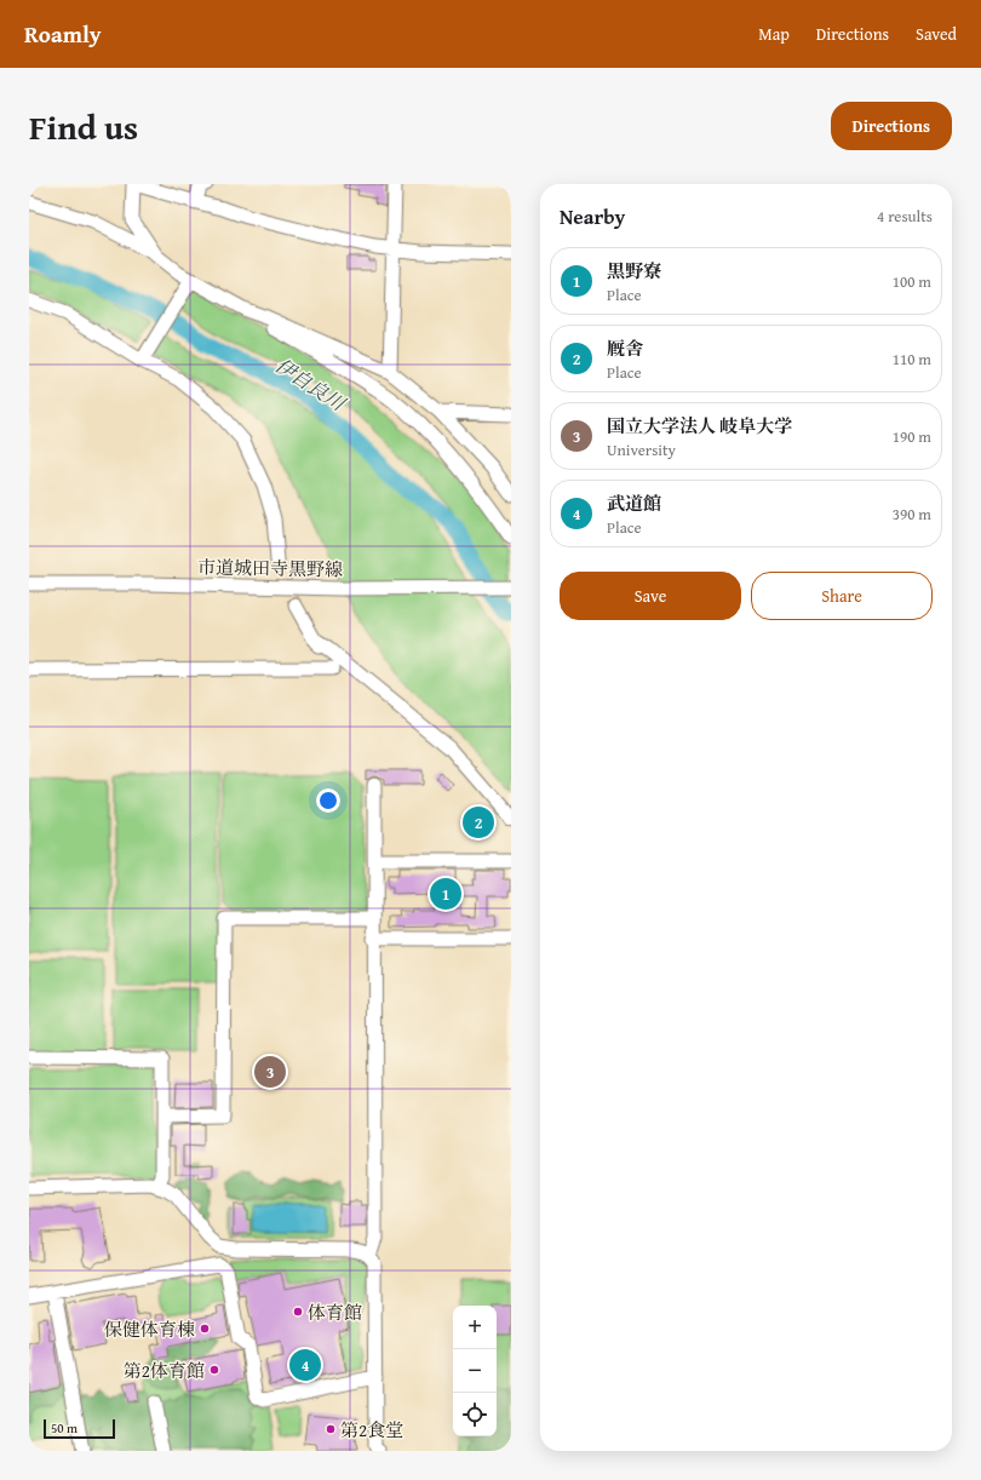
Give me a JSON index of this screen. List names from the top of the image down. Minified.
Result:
{"streets":{"street":["市道城田寺黒野線"]},"water":["伊自良川"],"places":["体育館","保健体育棟","第2体育館","第2食堂"],"scale_bar":"50 m","page":{"header":"Roamly","nav":["Map","Directions","Saved"],"title":"Find us","buttons":["Directions",["Save","Share"]],"heading":["Nearby","4 results"],"list":[{"mark":"1","name":"黒野寮","note":"Place","value":"100 m"},{"mark":"2","name":"厩舎","note":"Place","value":"110 m"},{"mark":"3","name":"国立大学法人 岐阜大学","note":"University","value":"190 m"},{"mark":"4","name":"武道館","note":"Place","value":"390 m"}],"pins":["2","1","3","4"],"map_buttons":["+","−"],"scale":"50 m"}}
